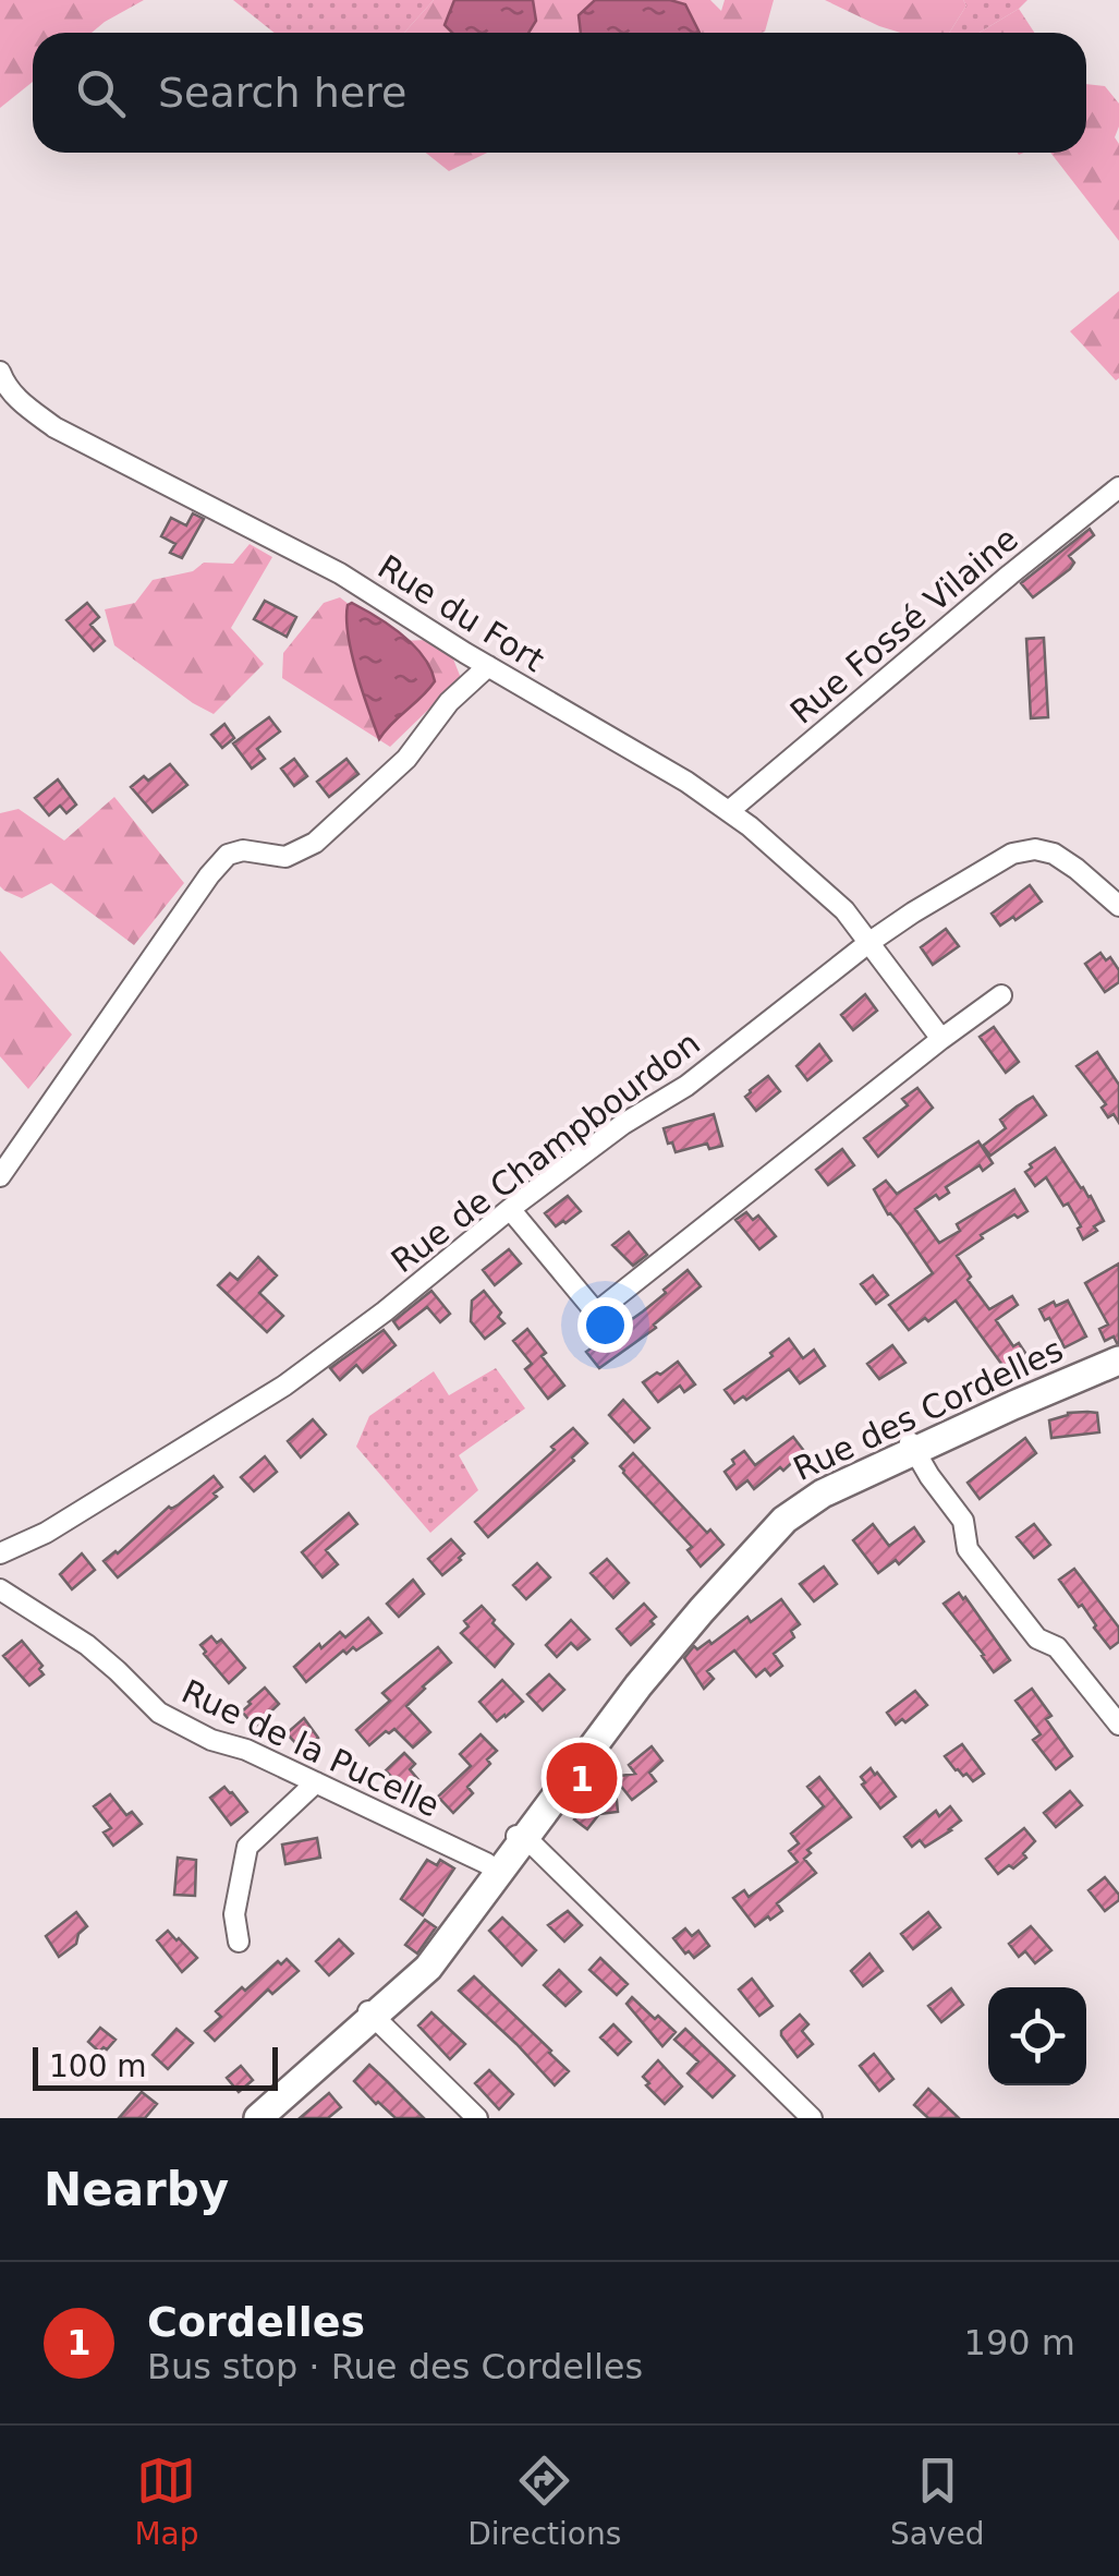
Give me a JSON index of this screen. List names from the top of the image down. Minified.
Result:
{"streets":{"street":["Rue du Fort","Rue Fossé Vilaine","Rue de Champbourdon","Rue des Cordelles","Rue de la Pucelle"]},"crossings":[["Rue du Fort","Rue Fossé Vilaine"],["Rue du Fort","Rue de Champbourdon"],["Rue des Cordelles","Rue de la Pucelle"]],"scale_bar":"100 m","page":{"search":"Search here","pins":"1","scale":"100 m","heading":"Nearby","list":[{"mark":"1","name":"Cordelles","note":"Bus stop · Rue des Cordelles","value":"190 m"}],"nav":["Map","Directions","Saved"]}}
